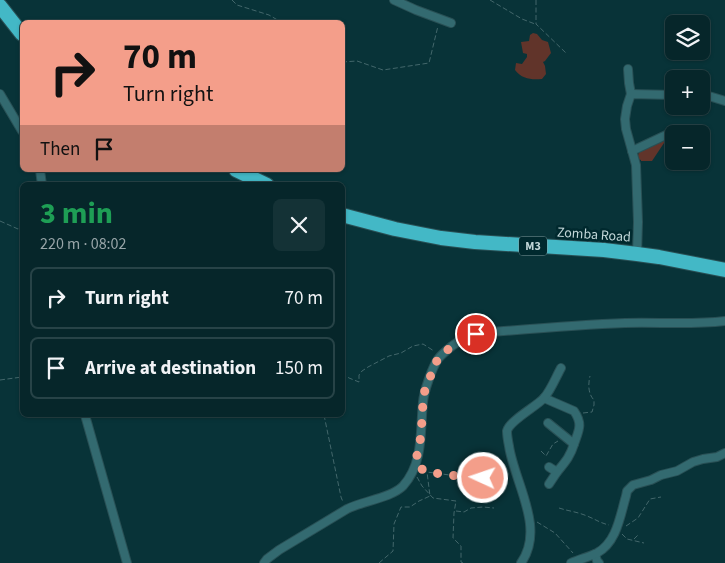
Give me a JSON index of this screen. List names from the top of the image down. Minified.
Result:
{"streets":{"highway":["Zomba Road","M3"]},"page":{"map_buttons":["+","−"],"turn":["70 m","Turn right"],"then":"Then","heading":["3 min","220 m · 08:02"],"list":[{"name":"Turn right","value":"70 m"},{"name":"Arrive at destination","value":"150 m"}]}}
